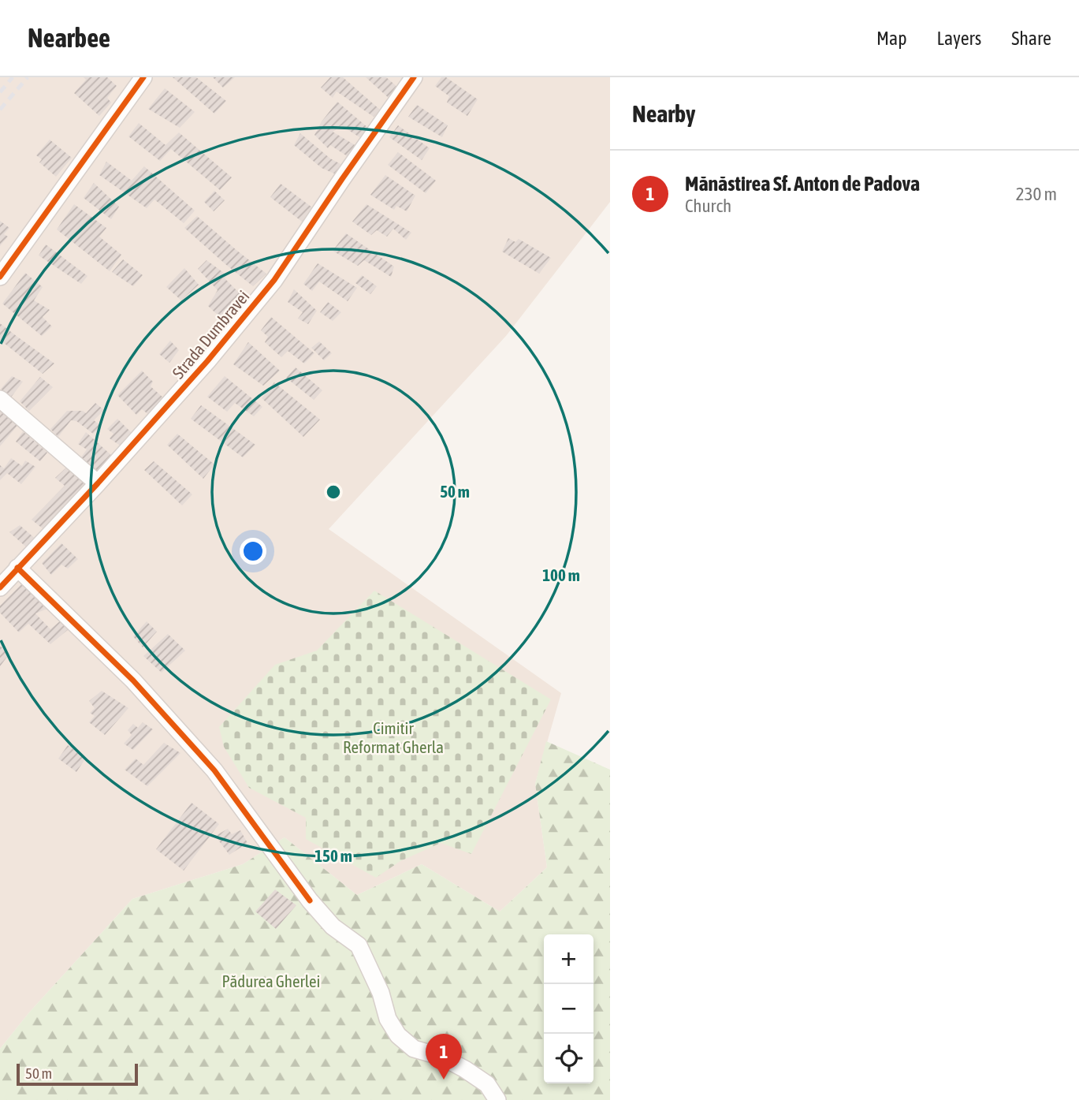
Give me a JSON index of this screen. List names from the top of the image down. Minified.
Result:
{"streets":{"street":["Strada Dumbravei"]},"parks":["Cimitir Reformat Gherla","Pădurea Gherlei"],"scale_bar":"50 m","page":{"header":"Nearbee","nav":["Map","Layers","Share"],"heading":"Nearby","list":[{"mark":"1","name":"Mănăstirea Sf. Anton de Padova","note":"Church","value":"230 m"}],"map_buttons":["+","−"],"pins":"1","scale":"50 m"},"rings":["50 m","100 m","150 m"]}
